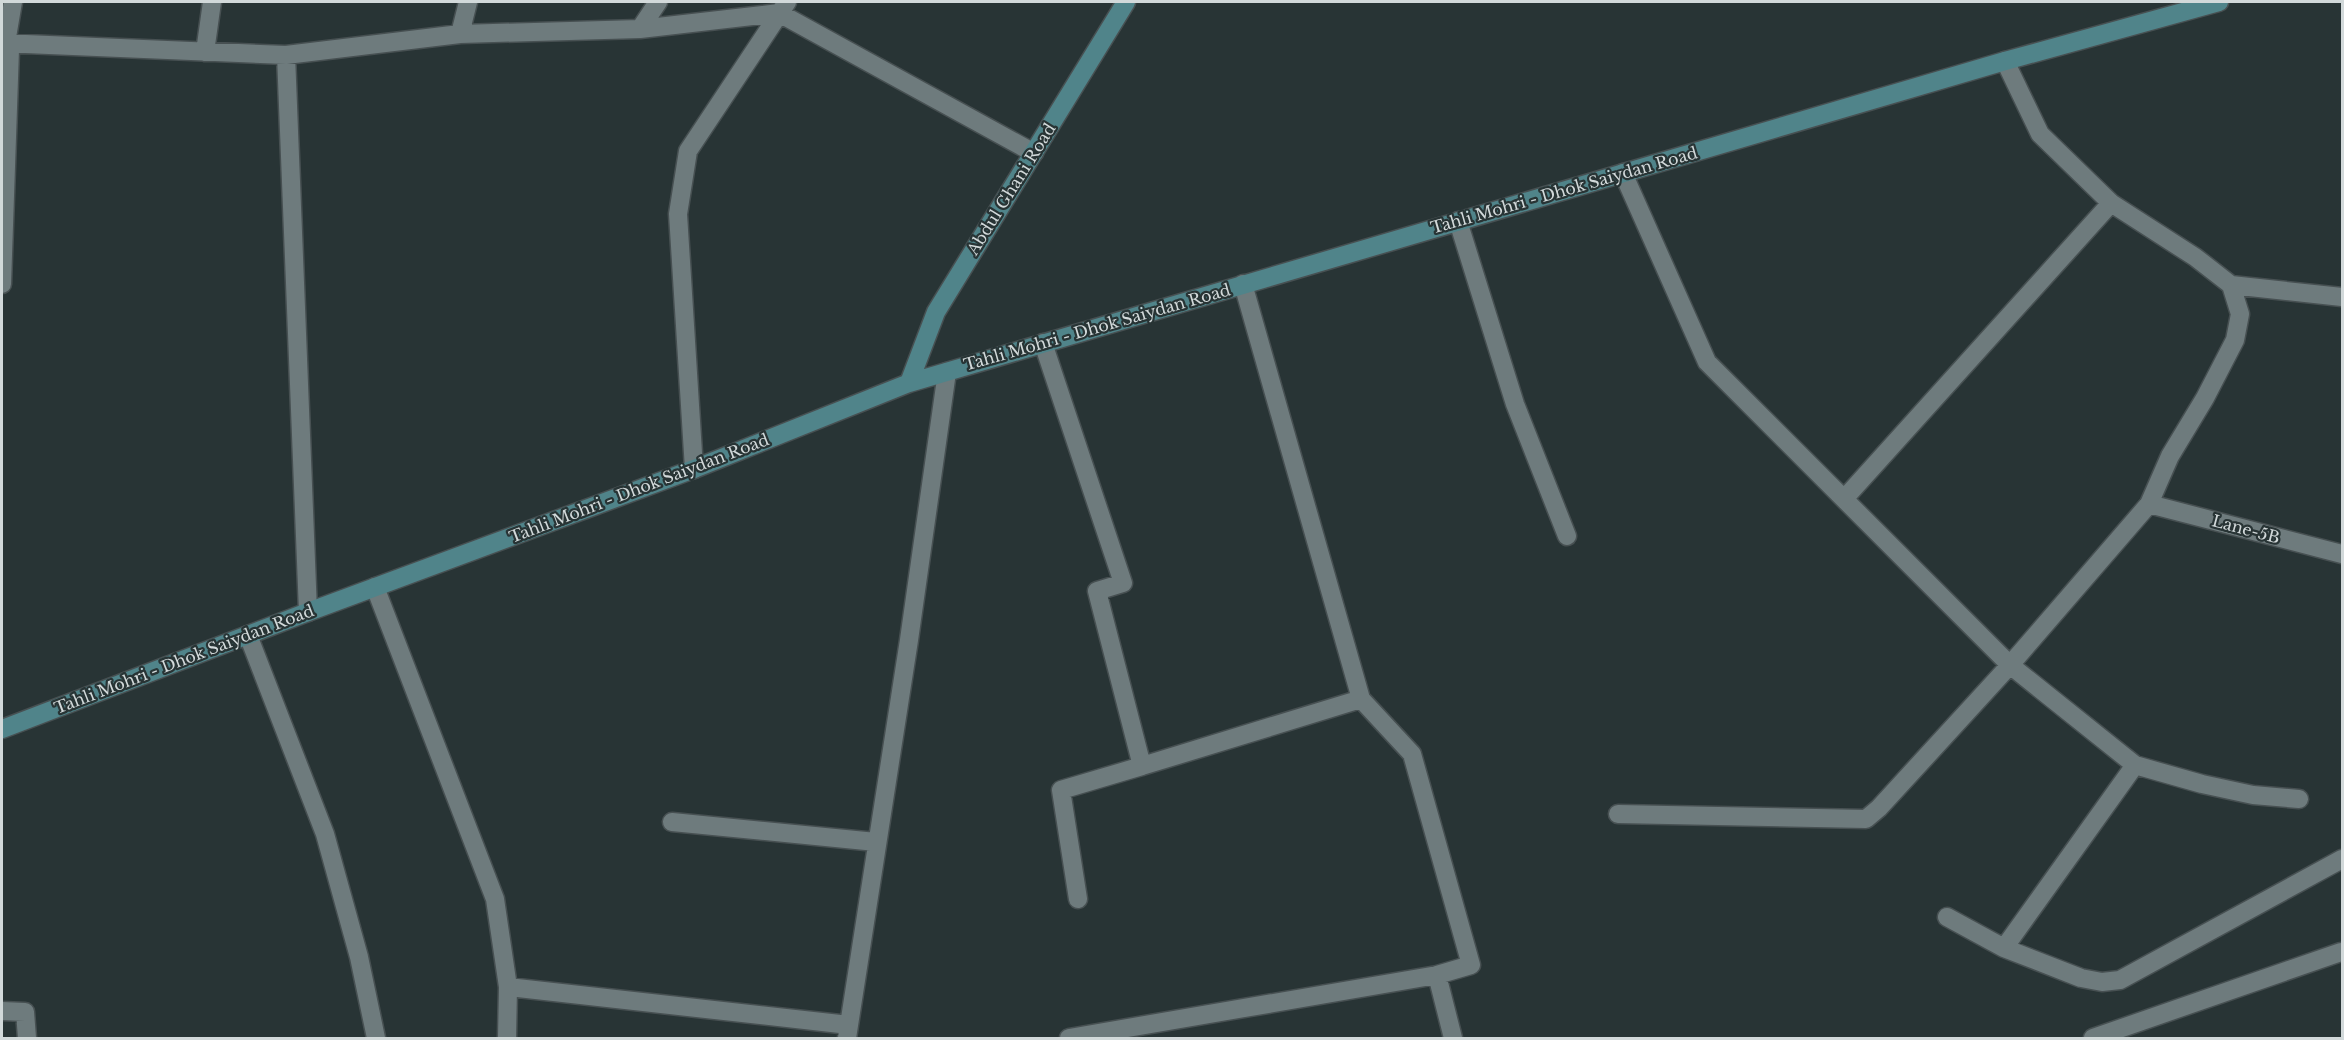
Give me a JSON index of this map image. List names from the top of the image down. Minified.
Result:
{"streets":{"street":["Abdul Ghani Road","Tahli Mohri - Dhok Saiydan Road","Lane-5B"]},"crossings":[["Abdul Ghani Road","Tahli Mohri - Dhok Saiydan Road"]]}
